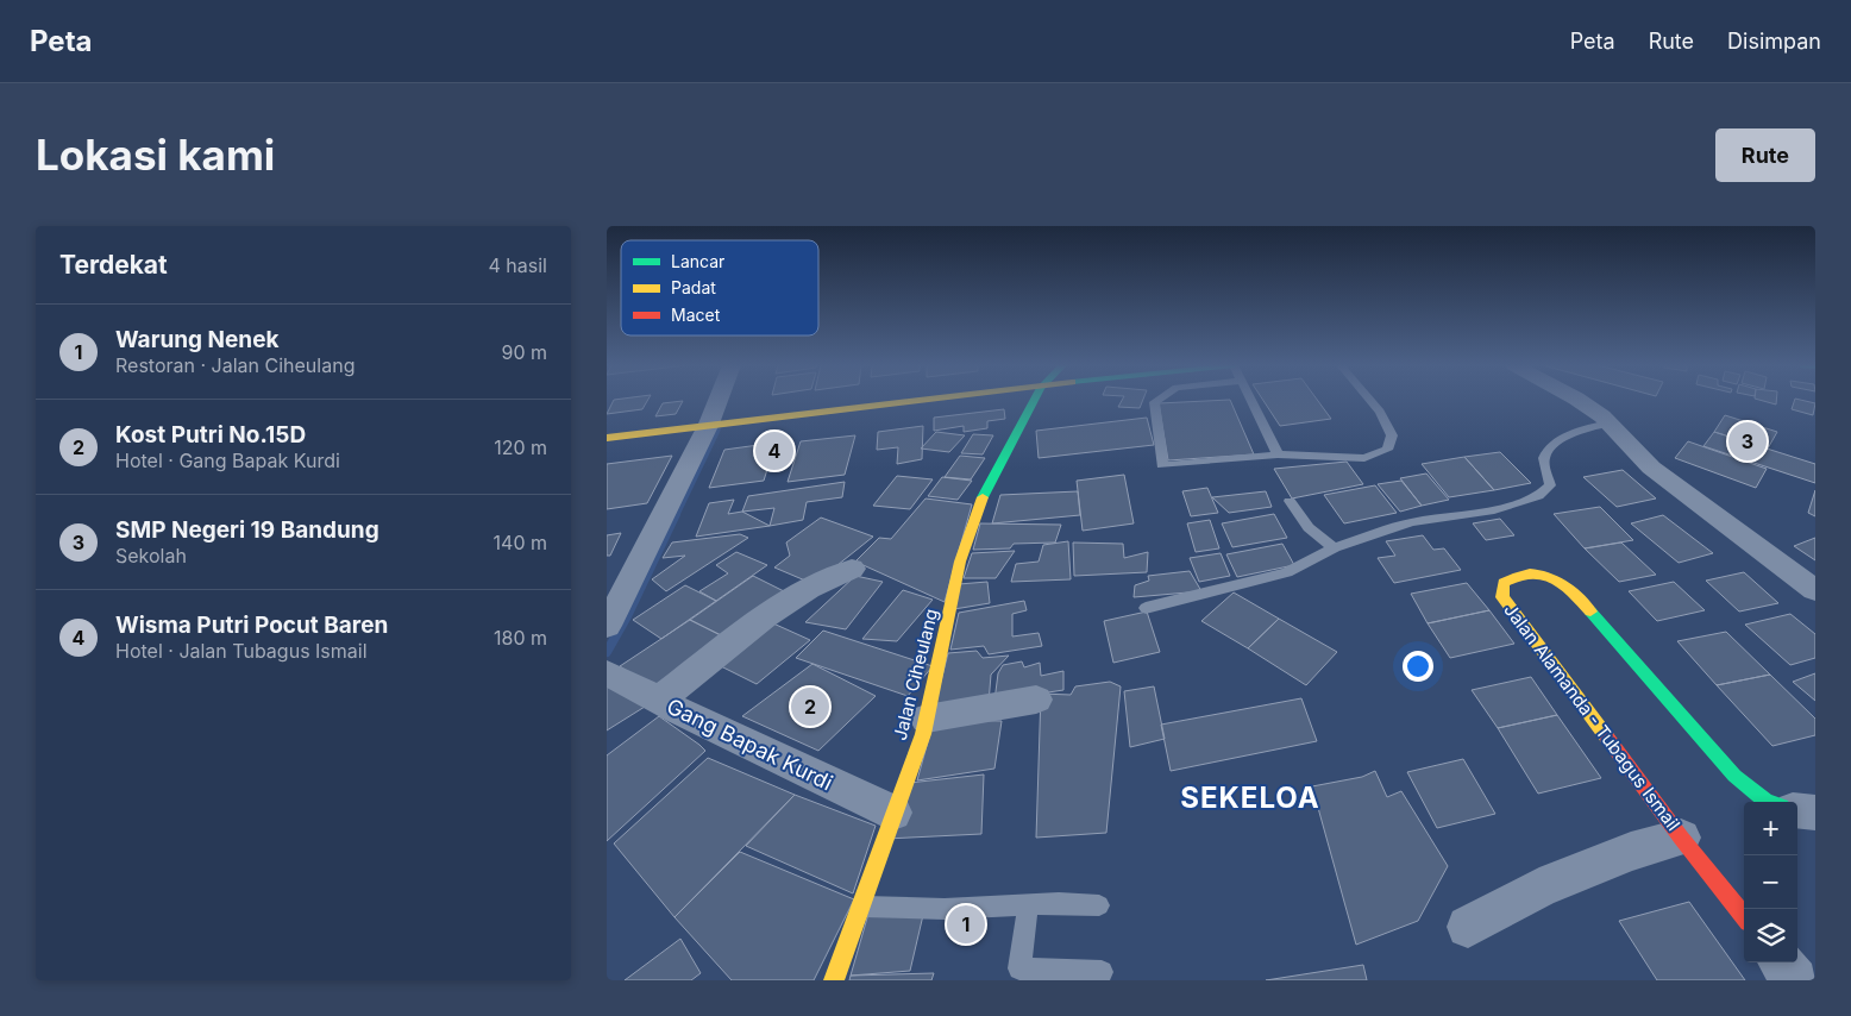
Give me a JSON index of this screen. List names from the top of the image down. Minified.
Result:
{"streets":{"street":["Jalan Ciheulang","Jalan Alamanda - Tubagus Ismail","Gang Bapak Kurdi"]},"crossings":[["Jalan Ciheulang","Gang Bapak Kurdi"]],"districts":["SEKELOA"],"legend":["Lancar","Padat","Macet"],"page":{"header":"Peta","nav":["Peta","Rute","Disimpan"],"buttons":"Rute","title":"Lokasi kami","heading":["Terdekat","4 hasil"],"list":[{"mark":"1","name":"Warung Nenek","note":"Restoran · Jalan Ciheulang","value":"90 m"},{"mark":"2","name":"Kost Putri No.15D","note":"Hotel · Gang Bapak Kurdi","value":"120 m"},{"mark":"3","name":"SMP Negeri 19 Bandung","note":"Sekolah","value":"140 m"},{"mark":"4","name":"Wisma Putri Pocut Baren","note":"Hotel · Jalan Tubagus Ismail","value":"180 m"}],"pins":["3","4","2","1"],"map_buttons":["+","−"]}}
